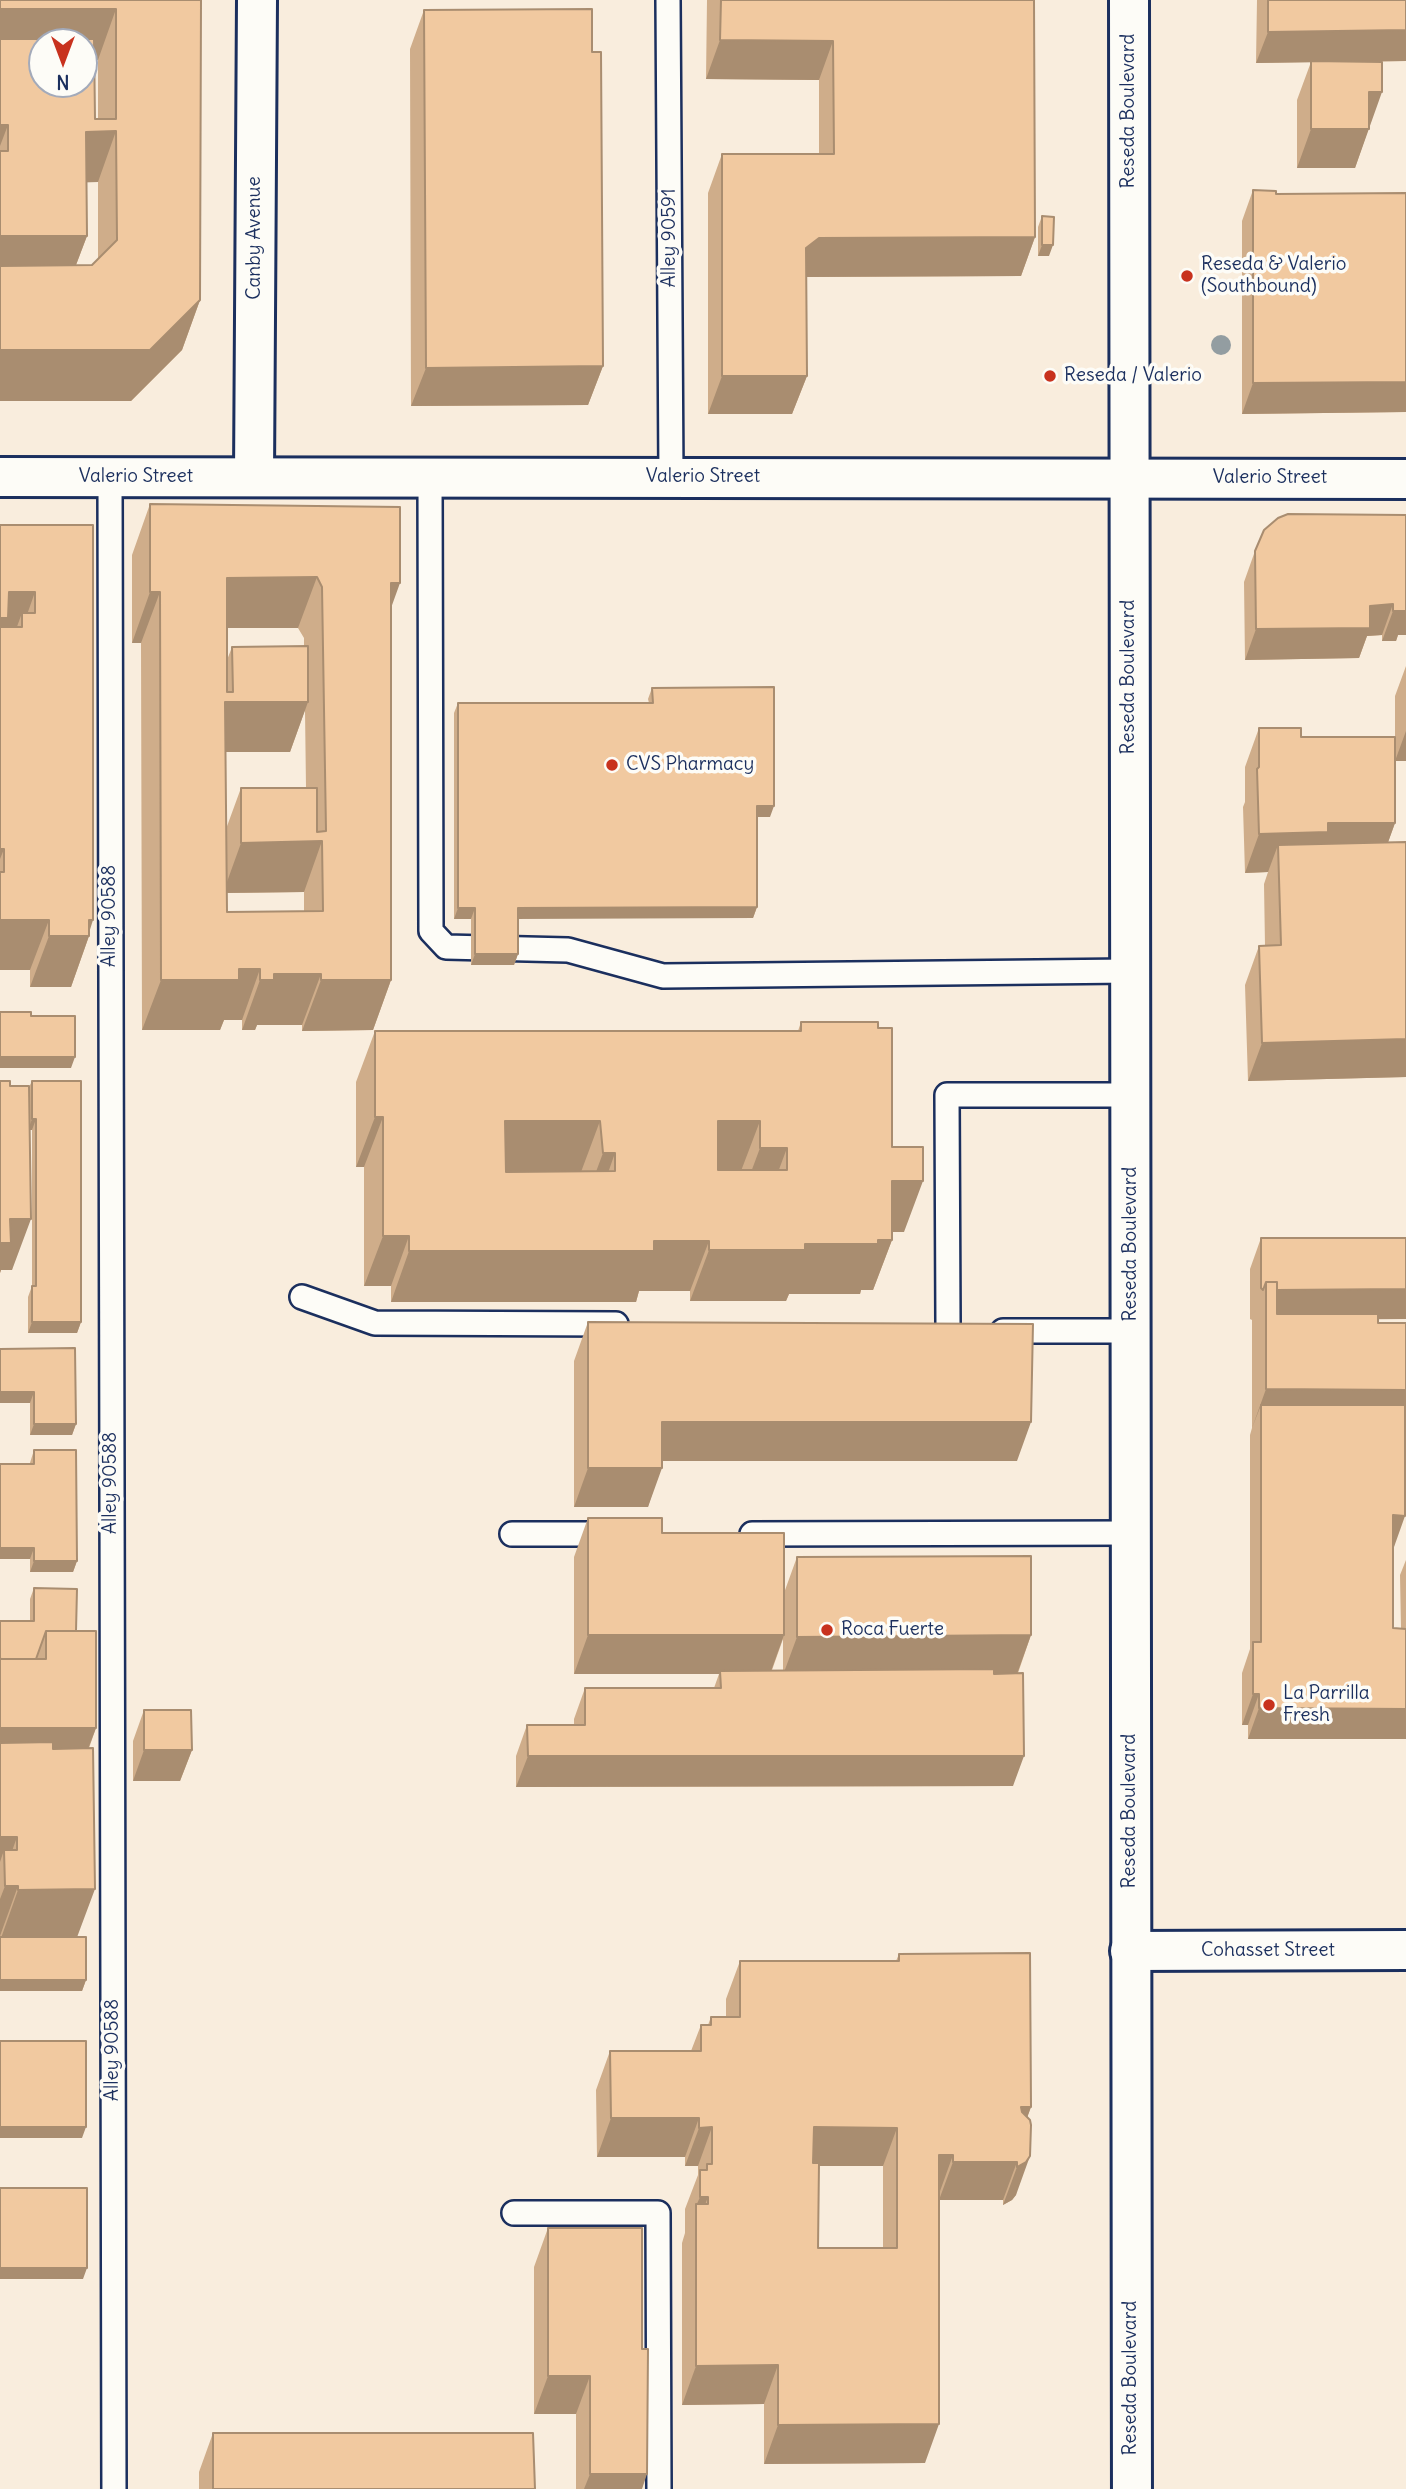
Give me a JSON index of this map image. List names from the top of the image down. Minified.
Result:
{"streets":{"main road":["Reseda Boulevard","Canby Avenue","Valerio Street","Cohasset Street"],"lane":["Alley 90591","Alley 90588"]},"crossings":[["Reseda Boulevard","Valerio Street"],["Reseda Boulevard","Cohasset Street"],["Canby Avenue","Valerio Street"],["Alley 90591","Valerio Street"],["Valerio Street","Alley 90588"]],"places":["Reseda & Valerio (Southbound)","Reseda / Valerio","CVS Pharmacy","Roca Fuerte","La Parrilla Fresh"],"north":"bottom"}
